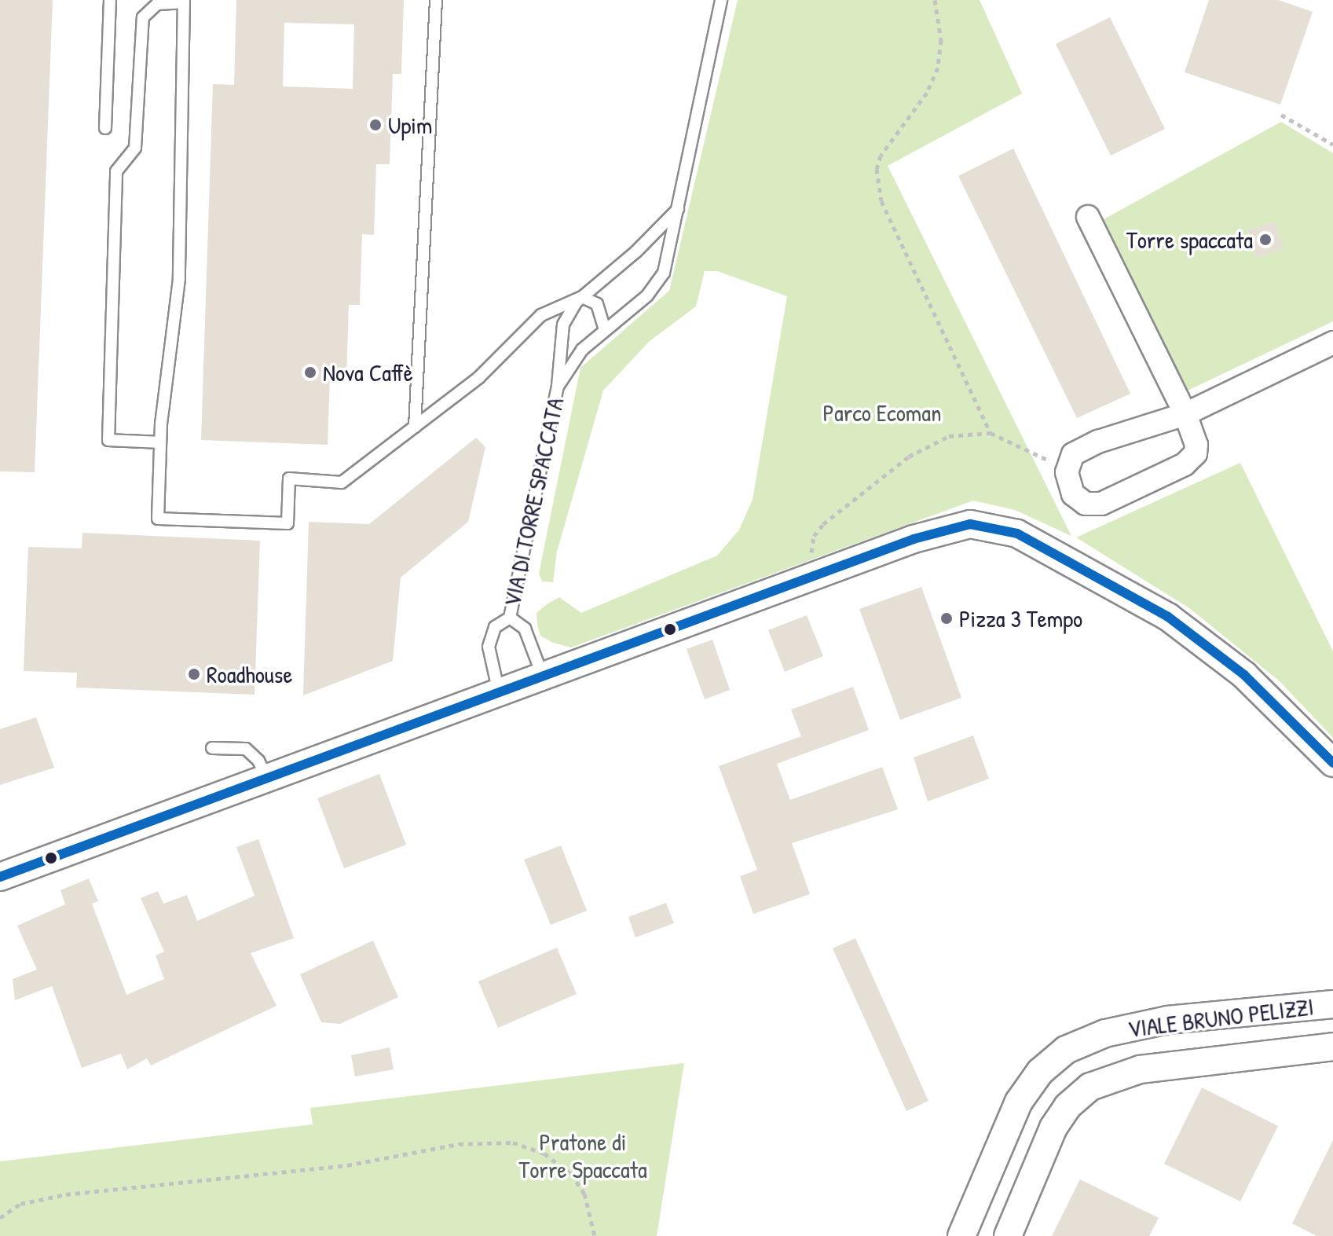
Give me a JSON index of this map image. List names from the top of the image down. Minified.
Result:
{"streets":{"street":["VIALE BRUNO PELIZZI"],"lane":["VIA DI TORRE SPACCATA"]},"parks":["Parco Ecoman","Pratone di Torre Spaccata"],"places":["Upim","Torre spaccata","Nova Caffè","Pizza 3 Tempo","Roadhouse"]}
